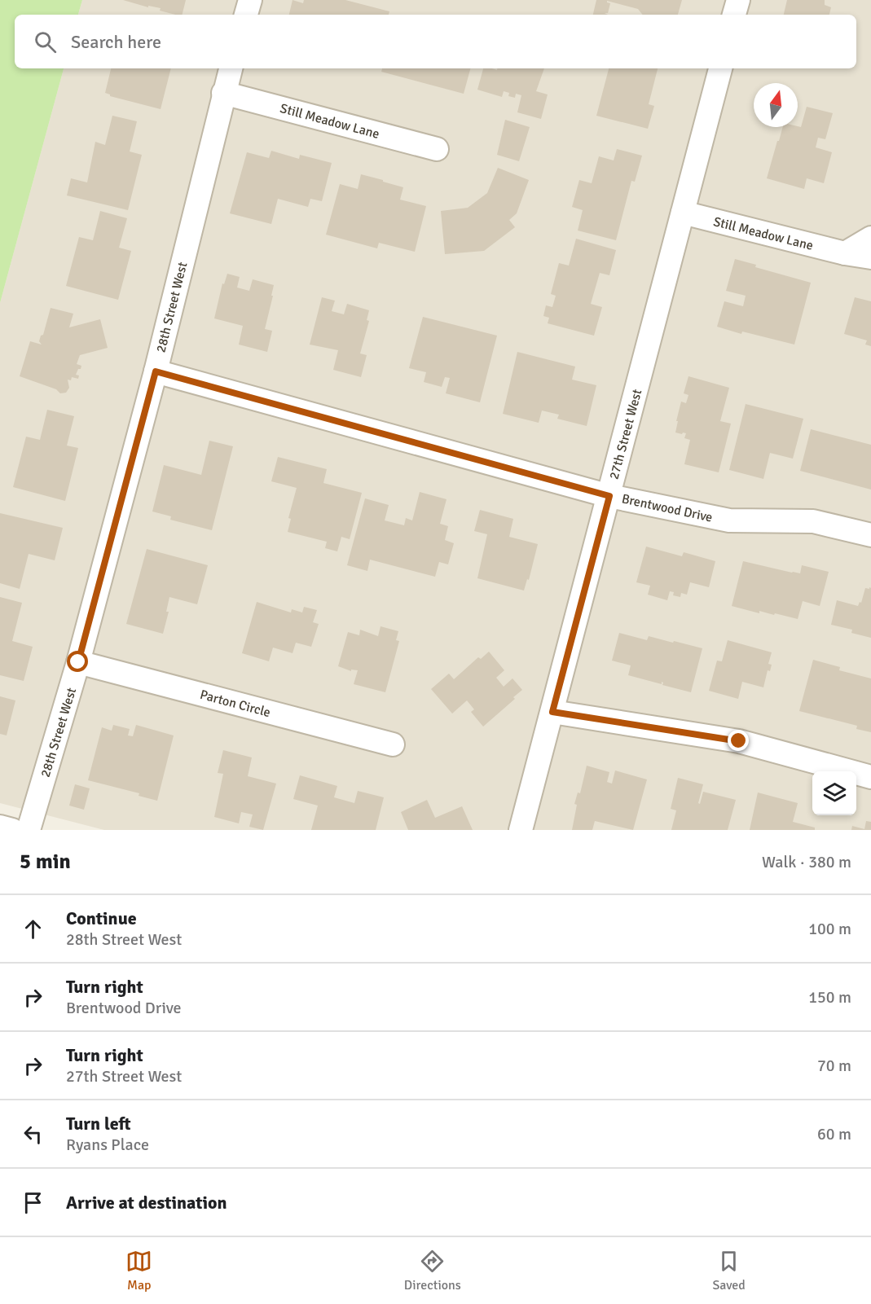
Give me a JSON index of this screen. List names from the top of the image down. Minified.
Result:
{"streets":{"street":["Still Meadow Lane","28th Street West","27th Street West","Brentwood Drive","Parton Circle"]},"crossings":[["Still Meadow Lane","28th Street West"],["Still Meadow Lane","27th Street West"],["28th Street West","Brentwood Drive"],["28th Street West","Parton Circle"],["27th Street West","Brentwood Drive"]],"north":"top","page":{"search":"Search here","heading":["5 min","Walk · 380 m"],"list":[["Continue","28th Street West","100 m"],["Turn right","Brentwood Drive","150 m"],["Turn right","27th Street West","70 m"],["Turn left","Ryans Place","60 m"],"Arrive at destination"],"nav":["Map","Directions","Saved"]}}
